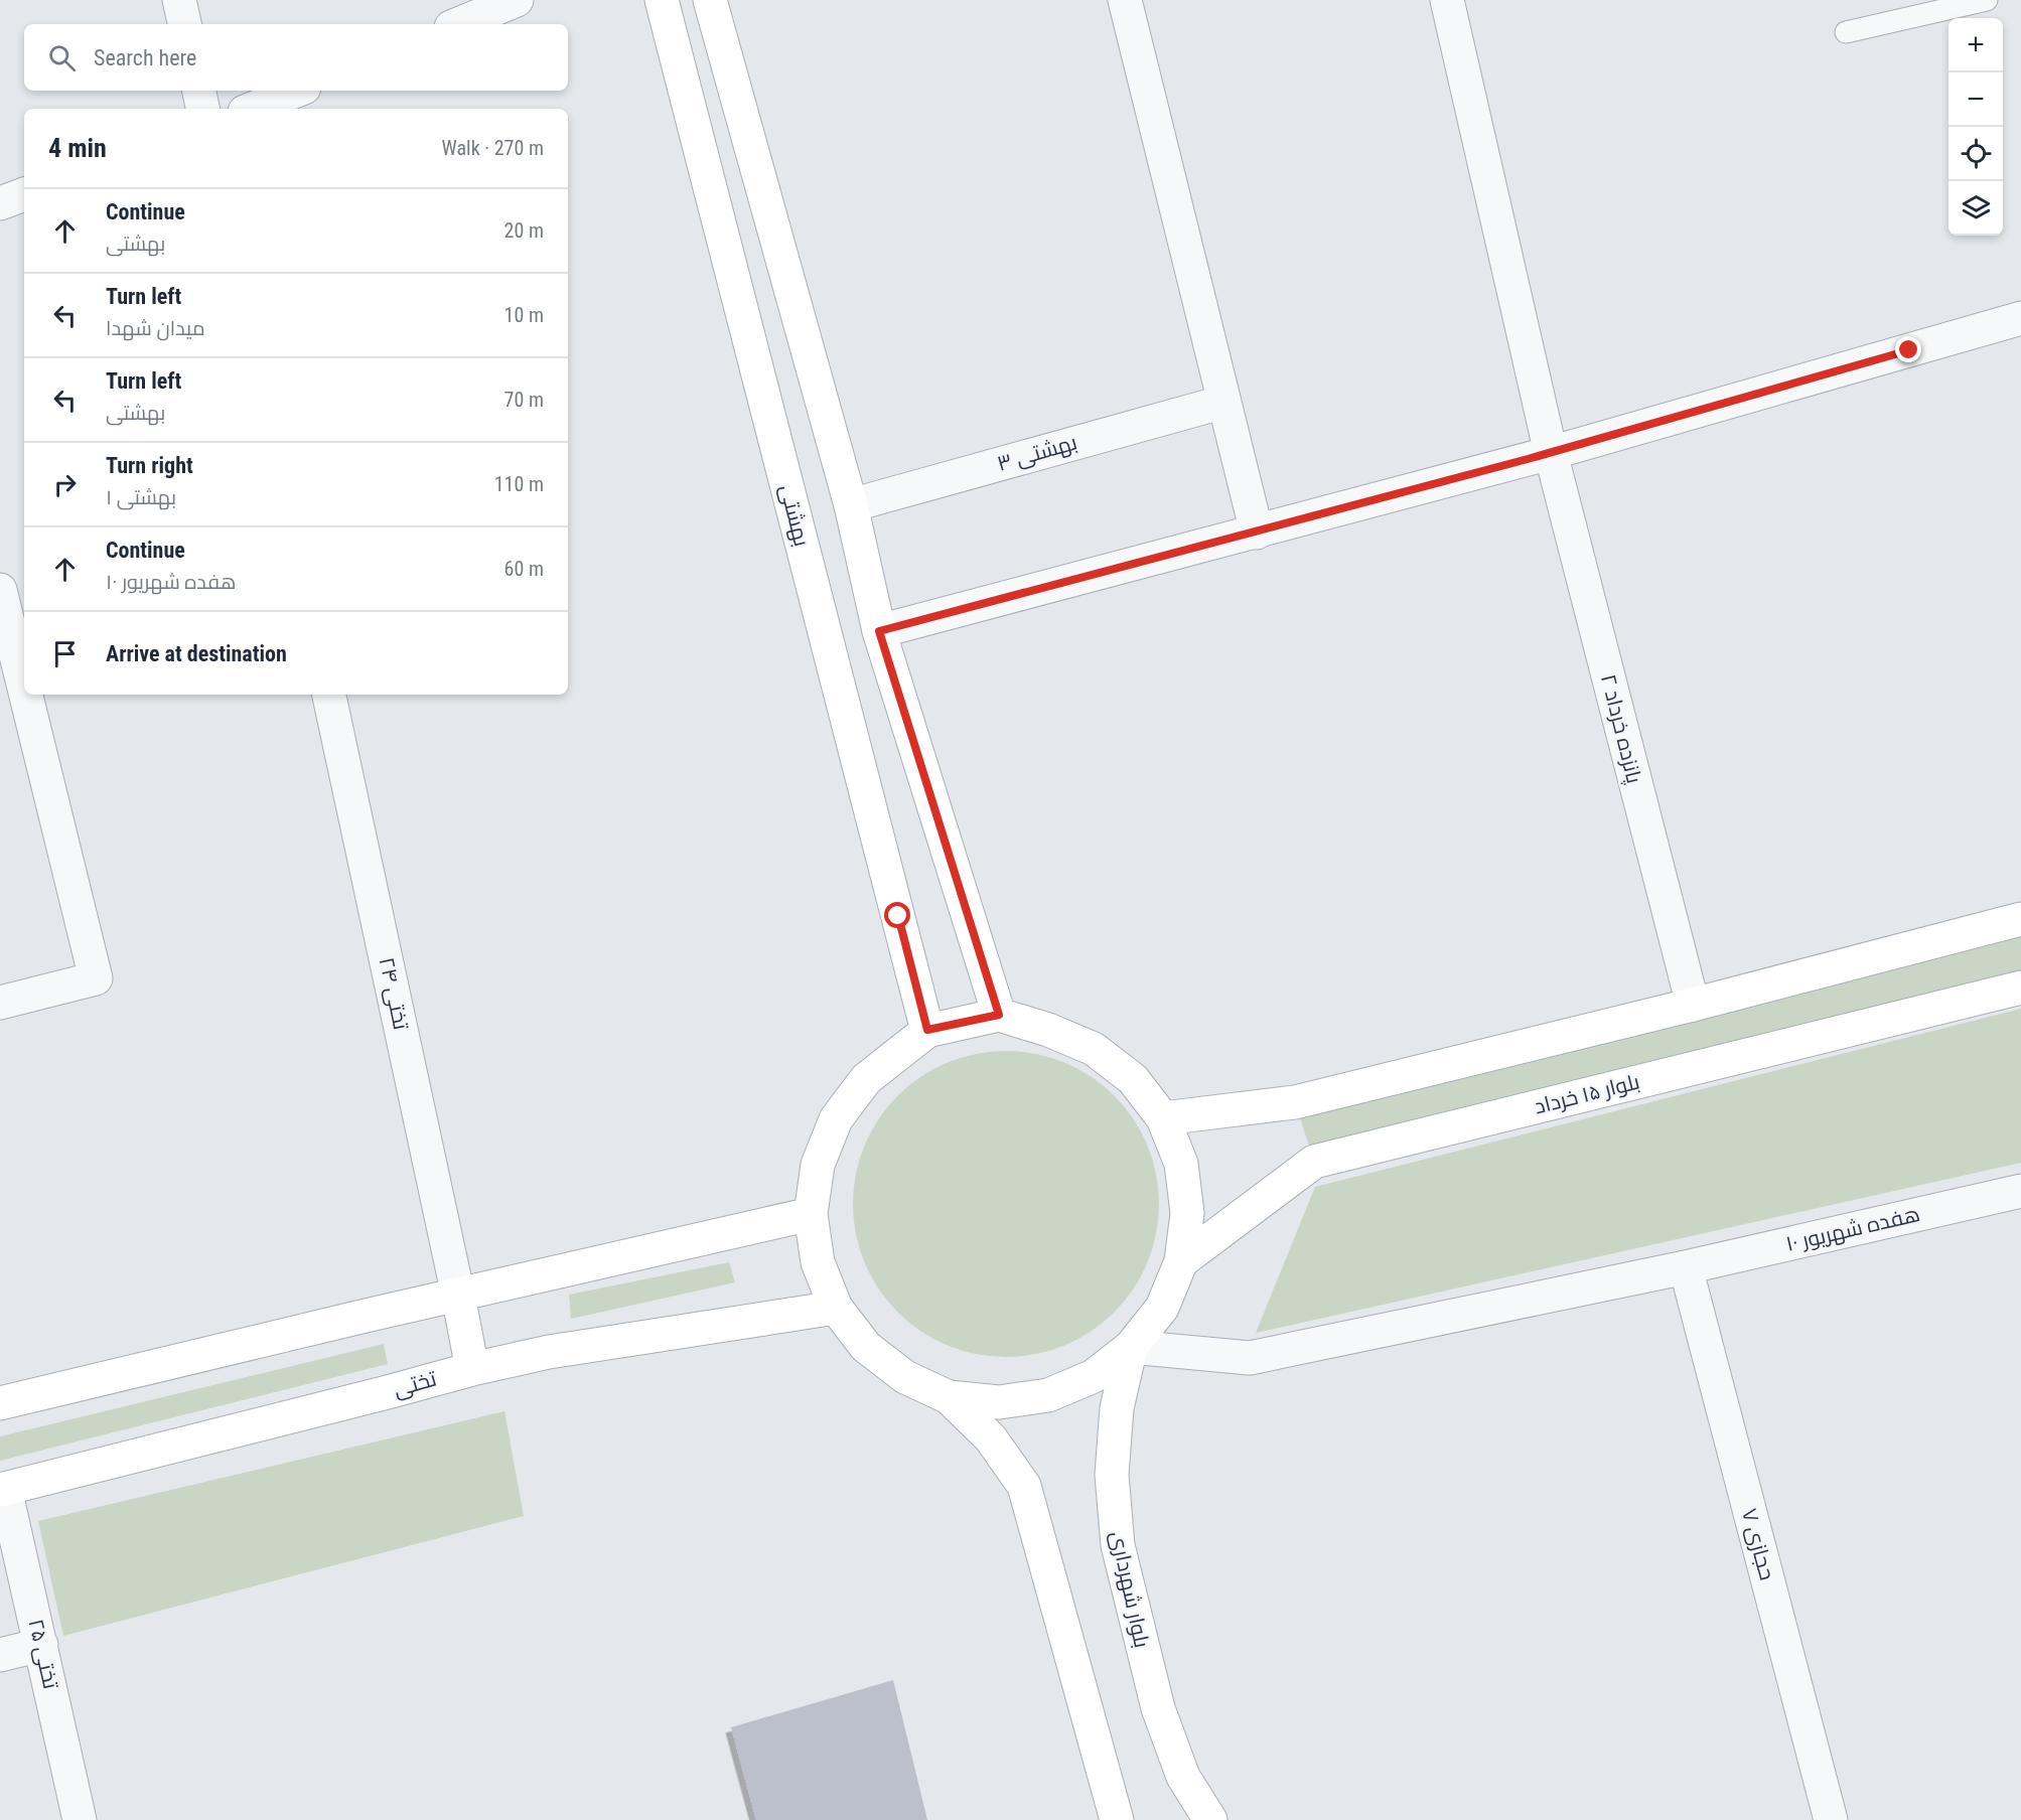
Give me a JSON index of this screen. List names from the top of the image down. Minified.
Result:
{"streets":{"main road":["بهشتی","بلوار ۱۵ خرداد","تختی","بلوار شهرداری"],"street":["بهشتی ۳","پانزده خرداد ۲","تختی ۲۴","هفده شهریور ۱۰","حجازی ۷","تختی ۲۵"]},"crossings":[["هفده شهریور ۱۰","حجازی ۷"],["هفده شهریور ۱۰","بلوار شهرداری"],["تختی","تختی ۲۵"]],"page":{"map_buttons":["+","−"],"search":"Search here","heading":["4 min","Walk · 270 m"],"list":[["Continue","بهشتی","20 m"],["Turn left","میدان شهدا","10 m"],["Turn left","بهشتی","70 m"],["Turn right","بهشتی ۱","110 m"],["Continue","هفده شهریور ۱۰","60 m"],"Arrive at destination"]}}
